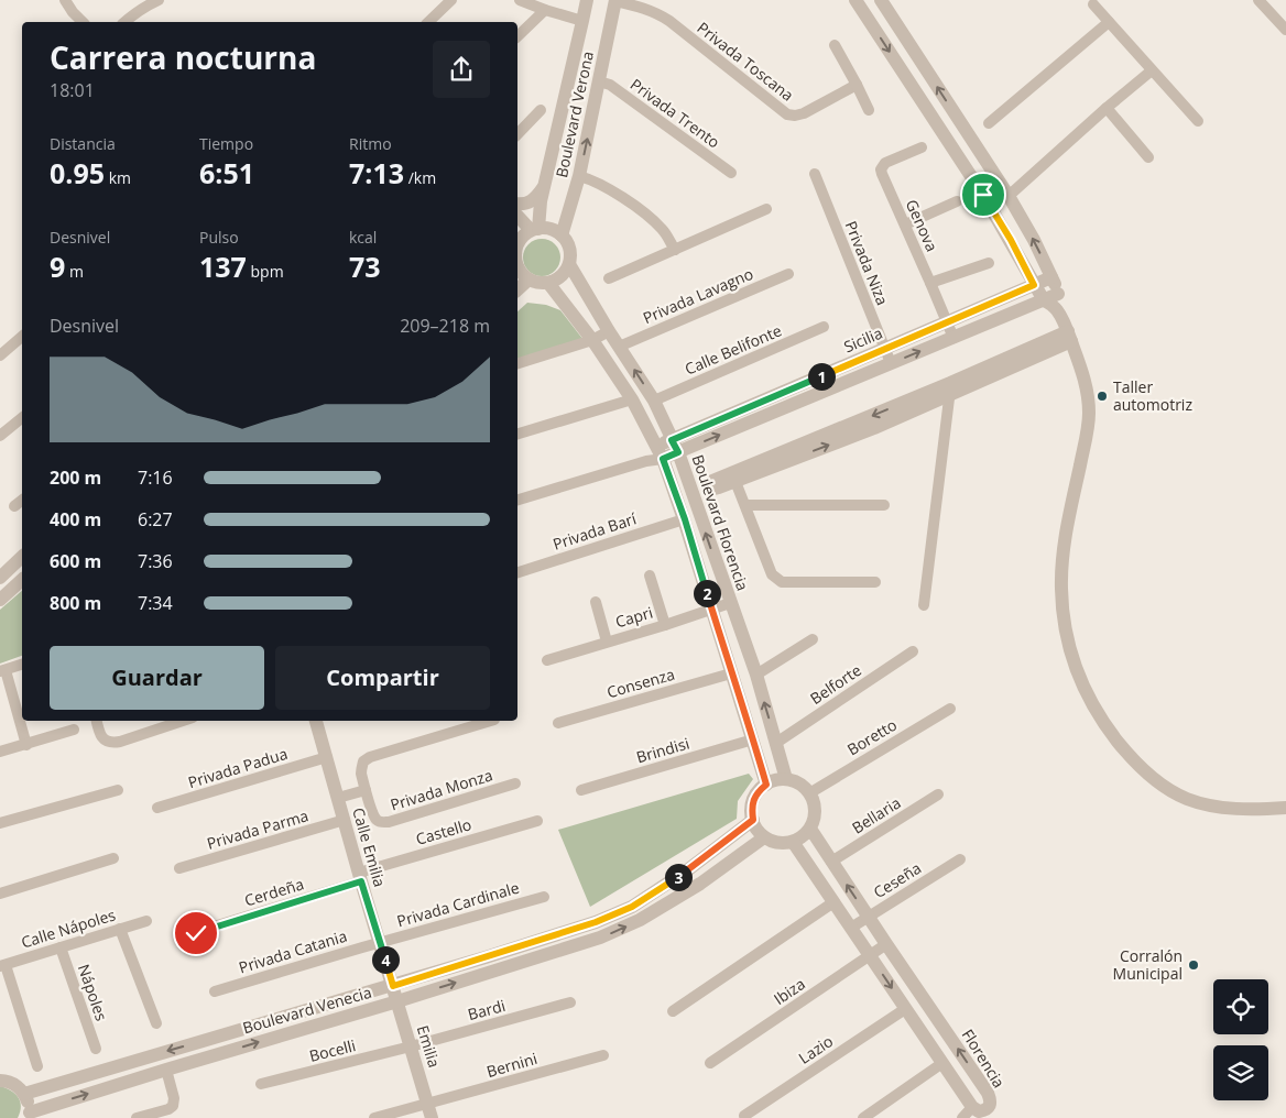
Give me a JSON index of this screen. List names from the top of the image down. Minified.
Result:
{"streets":{"street":["Privada Toscana","Privada Trento","Boulevard Verona","Genova","Privada Niza","Privada Lavagno","Sicilia","Calle Belifonte","Boulevard Florencia","Privada Barí","Capri","Consenza","Belforte","Boretto","Brindisi","Privada Padua","Privada Monza","Bellaria","Privada Parma","Castello","Calle Emilia","Ceseña","Cerdeña","Privada Cardinale","Calle Nápoles","Privada Catania","Ibiza","Nápoles","Boulevard Venecia","Bardi","Emilia","Lazio","Bocelli","Florencia","Bernini"]},"crossings":[["Privada Toscana","Boulevard Verona"],["Privada Trento","Boulevard Verona"],["Genova","Sicilia"],["Privada Niza","Sicilia"],["Privada Lavagno","Boulevard Florencia"],["Sicilia","Boulevard Florencia"],["Calle Belifonte","Boulevard Florencia"],["Boulevard Florencia","Capri"],["Boulevard Florencia","Belforte"],["Boulevard Florencia","Boretto"],["Boulevard Florencia","Boulevard Venecia"],["Boulevard Florencia","Florencia"],["Boretto","Boulevard Venecia"],["Boretto","Florencia"],["Privada Padua","Calle Emilia"],["Bellaria","Florencia"],["Privada Parma","Calle Emilia"],["Castello","Calle Emilia"],["Castello","Cerdeña"],["Calle Emilia","Cerdeña"],["Calle Emilia","Privada Cardinale"],["Calle Emilia","Privada Catania"],["Calle Emilia","Boulevard Venecia"],["Calle Emilia","Emilia"],["Ceseña","Florencia"],["Privada Cardinale","Privada Catania"],["Calle Nápoles","Nápoles"],["Ibiza","Florencia"],["Boulevard Venecia","Emilia"],["Boulevard Venecia","Florencia"],["Bardi","Emilia"],["Bardi","Bocelli"],["Emilia","Bocelli"],["Emilia","Bernini"],["Lazio","Florencia"]],"places":["Taller automotriz","Corralón Municipal"],"page":{"heading":["Carrera nocturna","18:01"],"stats":[["Distancia","0.95 km"],["Tiempo","6:51"],["Ritmo","7:13 /km"],["Desnivel","9 m"],["Pulso","137 bpm"],["kcal","73"]],"chart":["Desnivel","209–218 m"],"pins":["1","2","3","4"],"list":[{"name":"200 m","note":"7:16"},{"name":"400 m","note":"6:27"},{"name":"600 m","note":"7:36"},{"name":"800 m","note":"7:34"}],"buttons":["Guardar","Compartir"]}}
